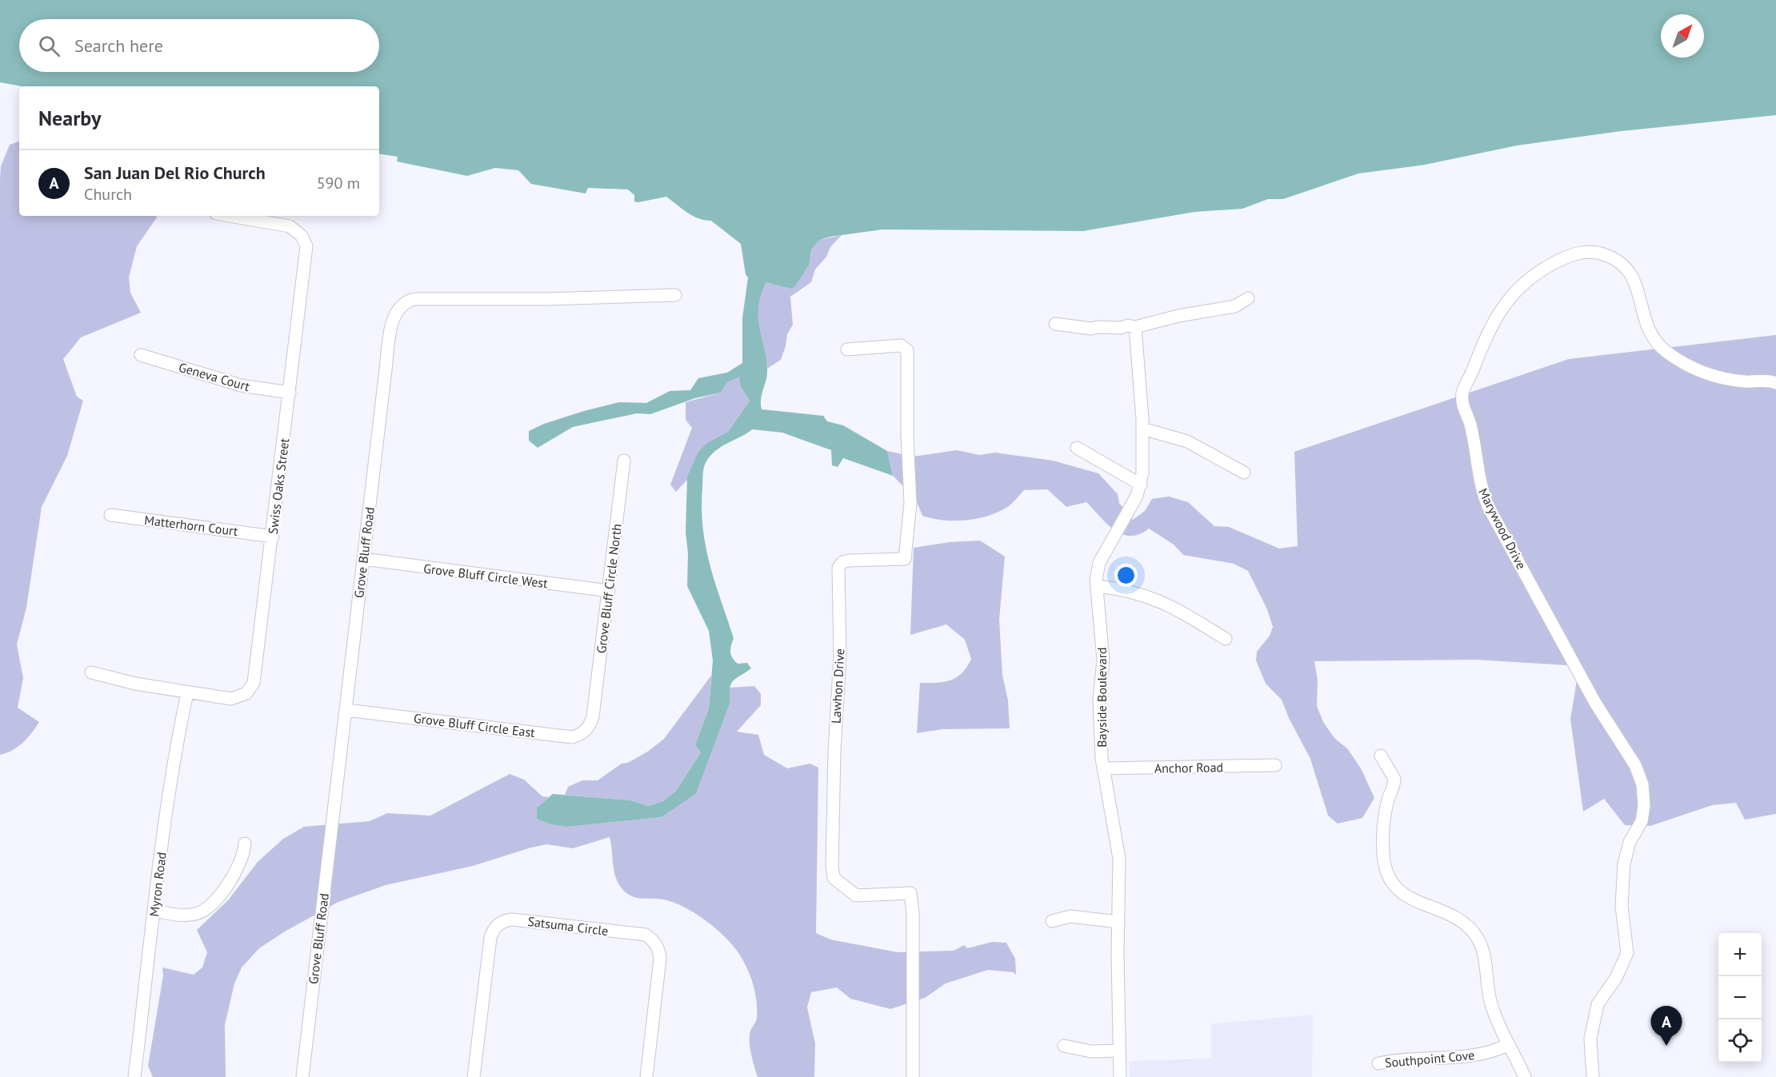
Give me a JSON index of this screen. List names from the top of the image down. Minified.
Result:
{"streets":{"street":["Geneva Court","Swiss Oaks Street","Matterhorn Court","Marywood Drive","Grove Bluff Road","Grove Bluff Circle West","Grove Bluff Circle North","Lawhon Drive","Bayside Boulevard","Grove Bluff Circle East","Anchor Road","Myron Road","Satsuma Circle","Southpoint Cove"]},"crossings":[["Geneva Court","Swiss Oaks Street"],["Swiss Oaks Street","Matterhorn Court"],["Swiss Oaks Street","Myron Road"],["Grove Bluff Road","Grove Bluff Circle West"],["Grove Bluff Road","Grove Bluff Circle East"],["Grove Bluff Circle West","Grove Bluff Circle North"],["Grove Bluff Circle North","Grove Bluff Circle East"],["Bayside Boulevard","Anchor Road"]],"north":"top right","page":{"search":"Search here","heading":"Nearby","list":[{"mark":"A","name":"San Juan Del Rio Church","note":"Church","value":"590 m"}],"map_buttons":["+","−"],"pins":"A"}}
